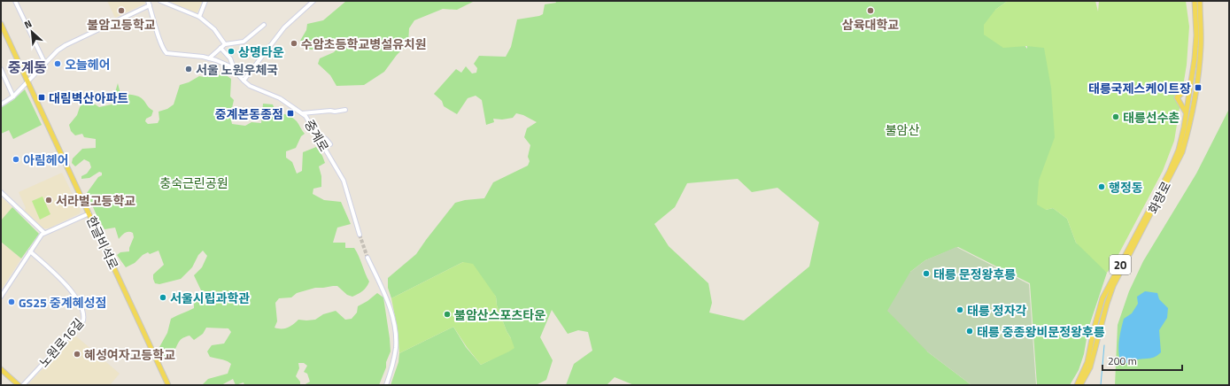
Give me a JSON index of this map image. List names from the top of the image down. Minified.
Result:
{"streets":{"main road":["화랑로","한글비석로","20"],"street":["중계로","노원로16길"]},"districts":["중계동"],"parks":["불암산","충숙근린공원"],"places":{"other":["불암고등학교","삼육대학교","수암초등학교병설유치원","상명타운","오늘헤어","서울 노원우체국","태릉선수촌","아림헤어","행정동","서라벌고등학교","태릉 문정왕후릉","서울시립과학관","GS25 중계혜성점","태릉 정자각","불암산스포츠타운","태릉 중종왕비문정왕후릉","혜성여자고등학교"],"transit":["태릉국제스케이트장","대림벽산아파트","중계본동종점"]},"scale_bar":"200 m","north":"top left"}
